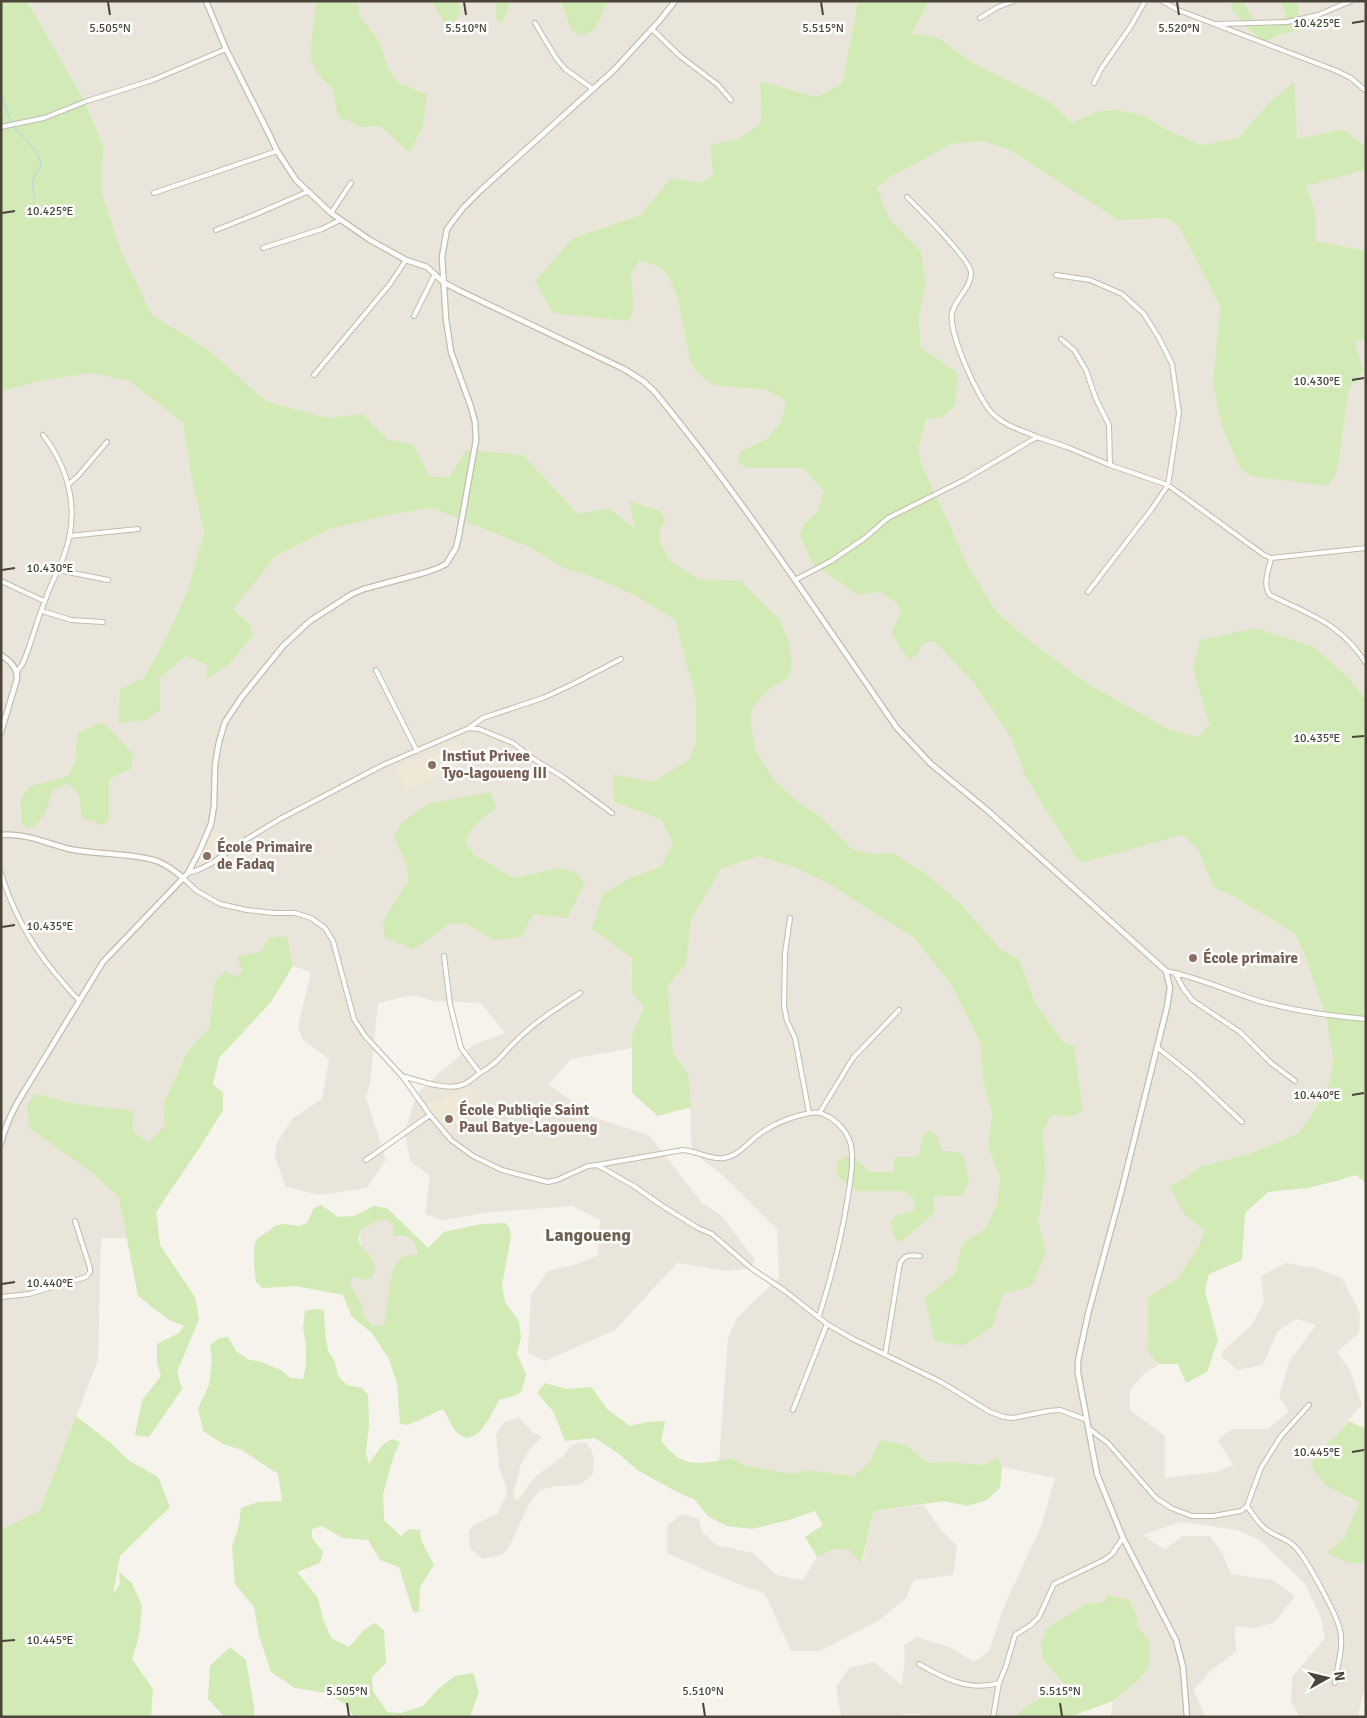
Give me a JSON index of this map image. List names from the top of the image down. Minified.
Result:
{"districts":["Langoueng"],"places":["Instiut Privee Tyo-lagoueng III","École Primaire de Fadaq","École primaire","École Publiqie Saint Paul Batye-Lagoueng"],"north":"right","coordinates":["10.425°E","5.505°N","5.510°N","5.515°N","5.520°N","10.430°E","10.435°E","10.440°E","10.445°E"]}
